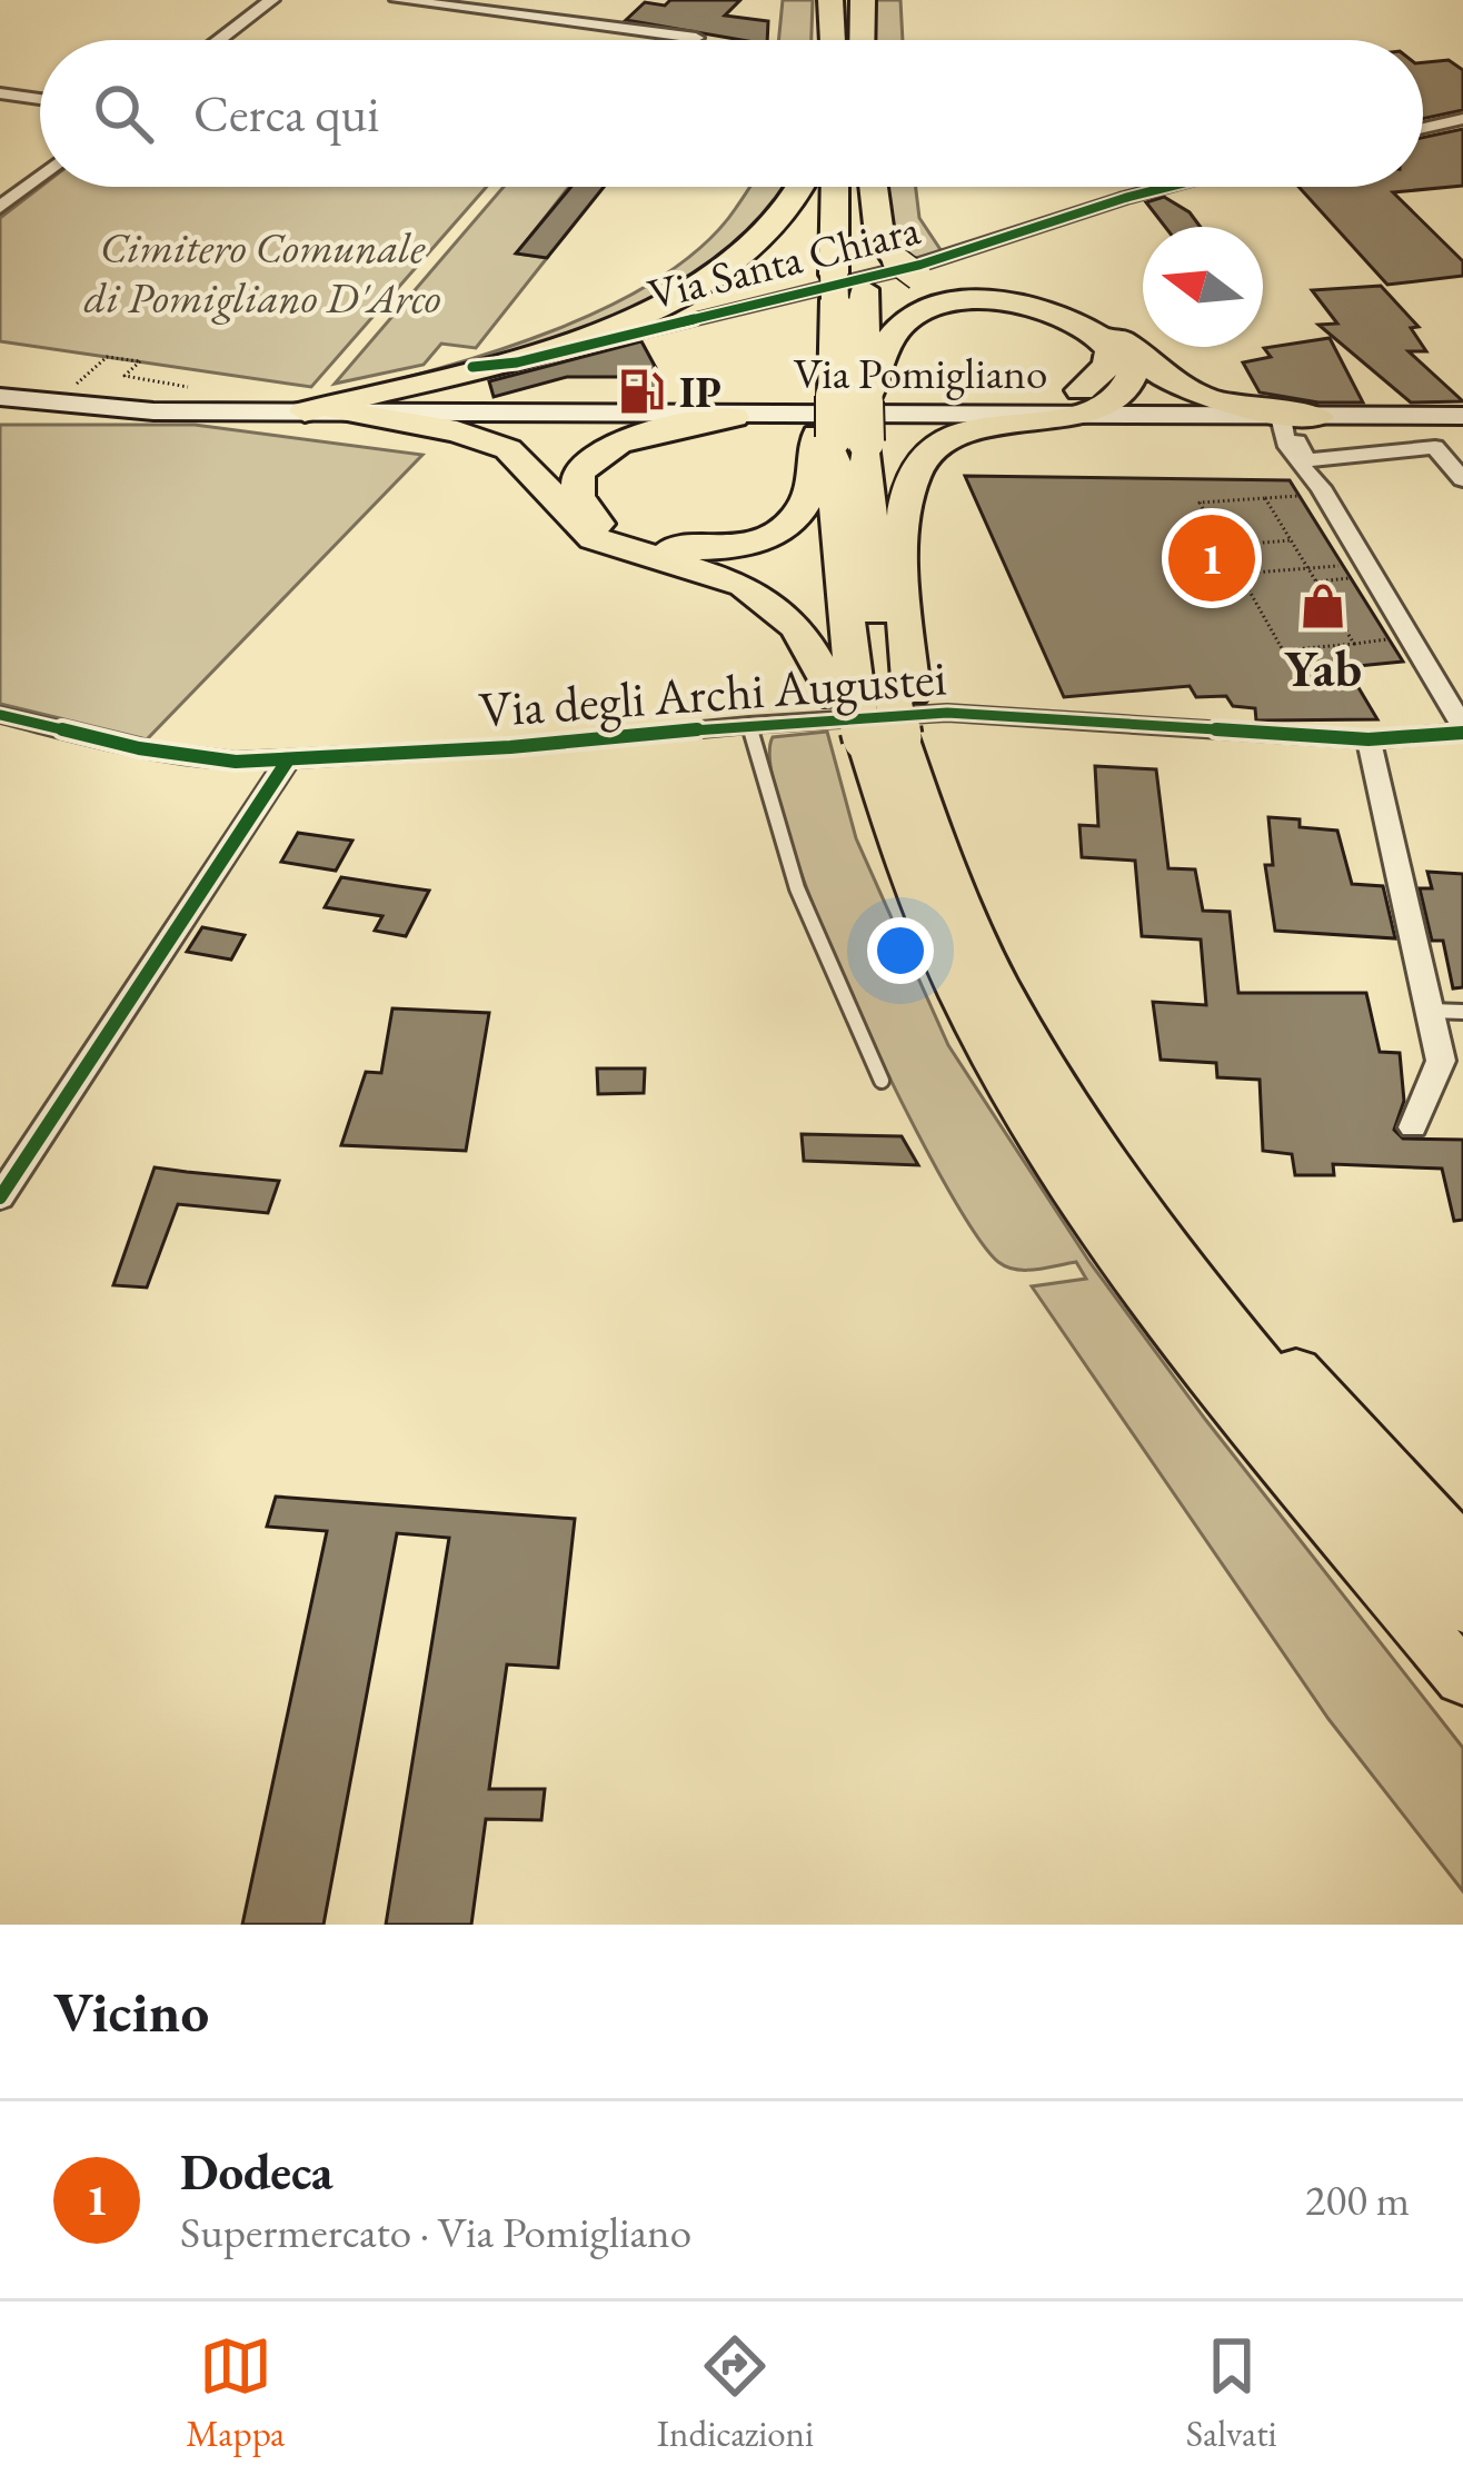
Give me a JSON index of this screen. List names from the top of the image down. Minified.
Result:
{"streets":{"main road":["Via Pomigliano"],"street":["Via Santa Chiara","Via degli Archi Augustei"]},"parks":["Cimitero Comunale di Pomigliano D'Arco"],"places":{"fuel station":["IP"],"shop":["Yab"]},"north":"left","page":{"search":"Cerca qui","pins":"1","heading":"Vicino","list":[{"mark":"1","name":"Dodeca","note":"Supermercato · Via Pomigliano","value":"200 m"}],"nav":["Mappa","Indicazioni","Salvati"]}}
